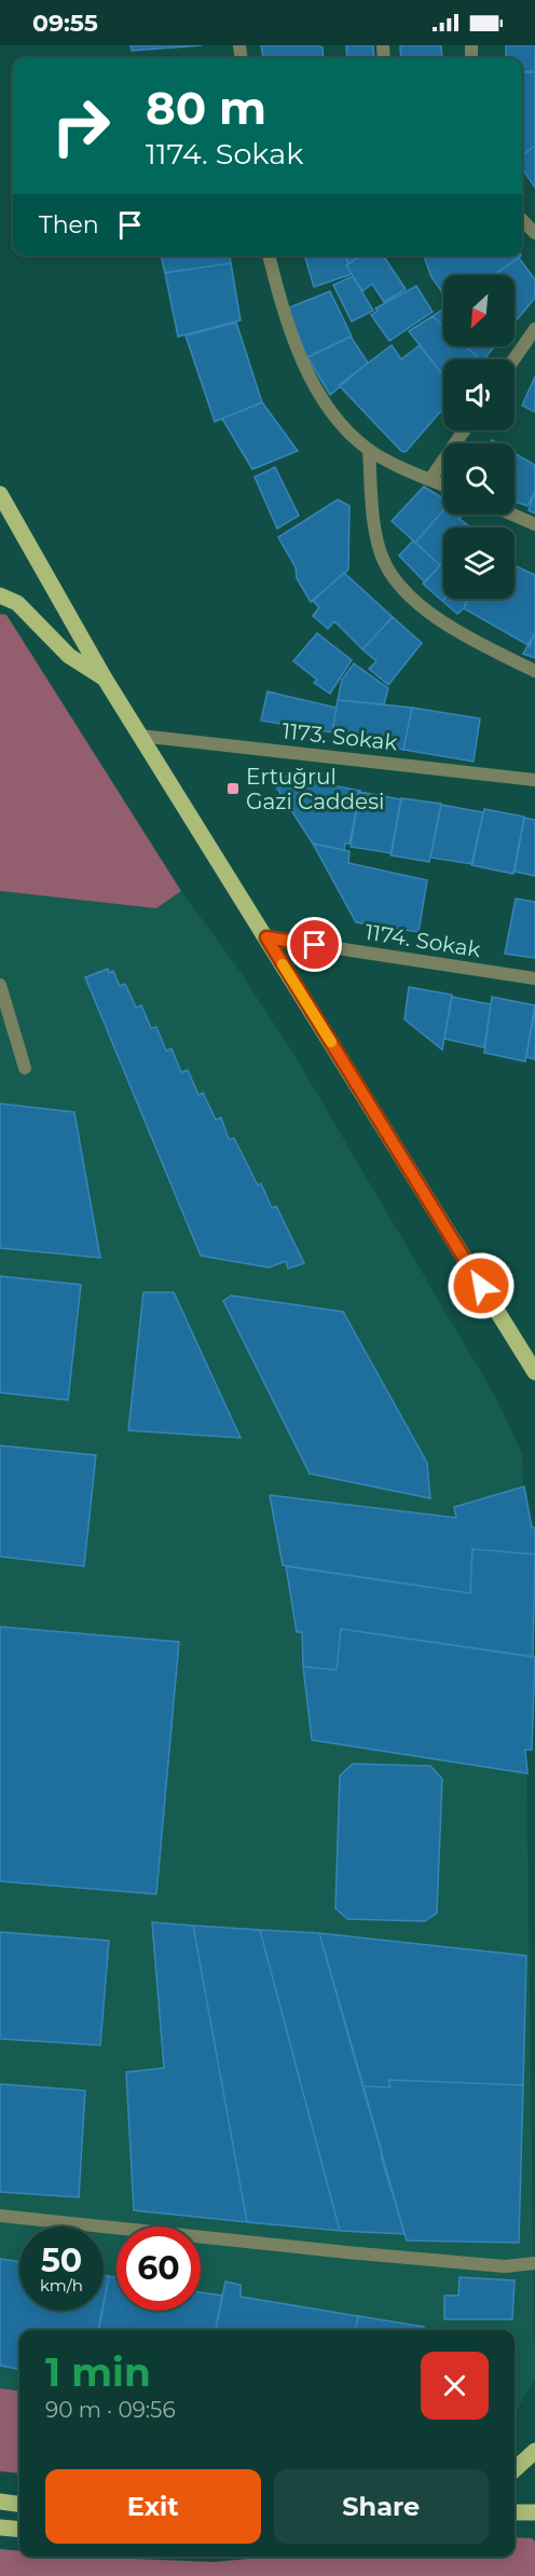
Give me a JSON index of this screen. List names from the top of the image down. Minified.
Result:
{"streets":{"street":["1173. Sokak","1174. Sokak"]},"places":{"transit":["Ertuğrul Gazi Caddesi"]},"north":"bottom left","page":{"status":"09:55","turn":["80 m","1174. Sokak"],"then":"Then","speed":"50 km/h","limit":"60","heading":["1 min","90 m · 09:56"],"buttons":["Exit","Share"]}}
